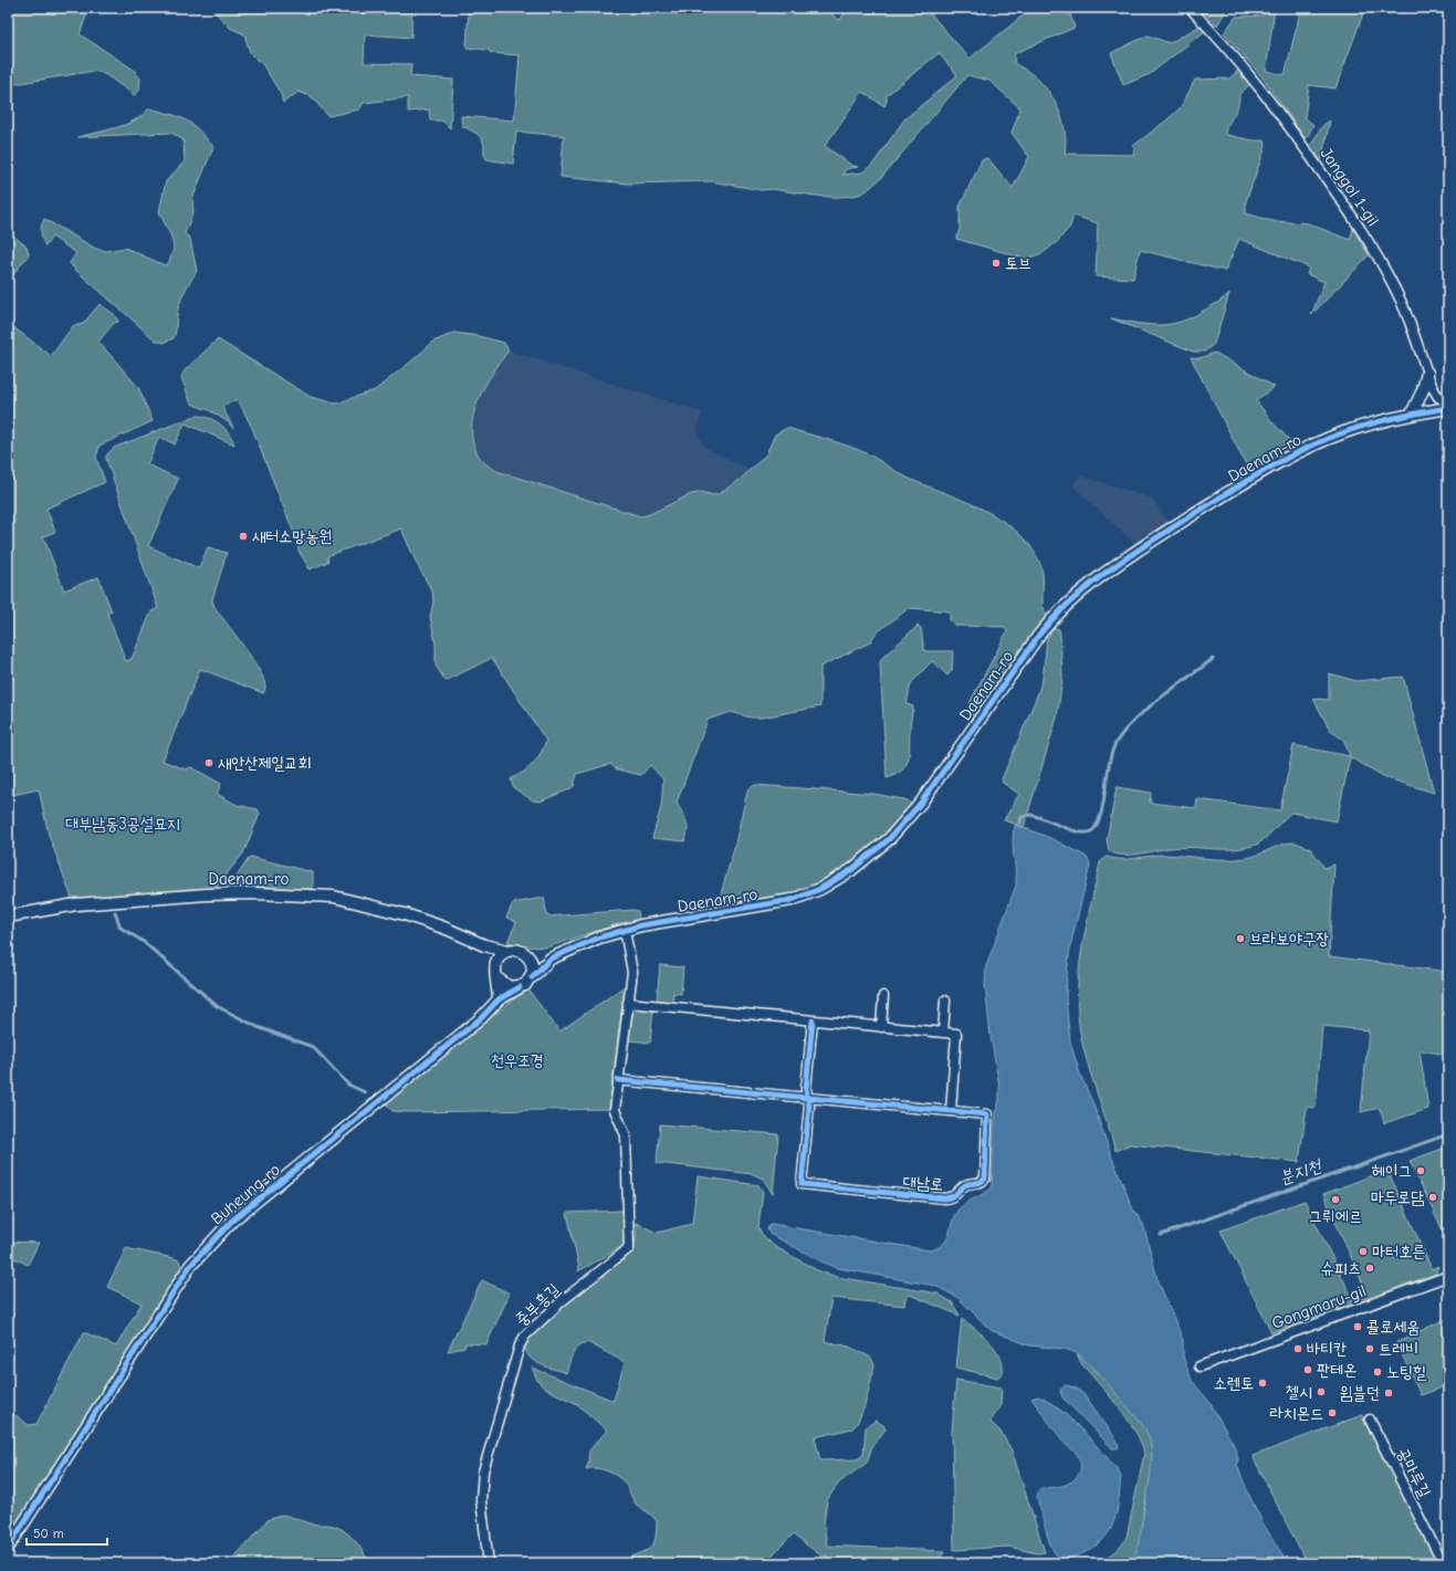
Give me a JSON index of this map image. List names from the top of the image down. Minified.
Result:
{"streets":{"street":["Janggol 1-gil","Daenam-ro","대남로","Buheung-ro","중부흥길","Gongmaru-gil","공마루길"]},"crossings":[["Daenam-ro","Buheung-ro"],["대남로","중부흥길"]],"water":["분지천"],"parks":["대부남동3공설묘지","천우조경"],"places":["토브","새터소망농원","새안산제일교회","브라보야구장","헤이그","마두로담","그뤼에르","마터호른","슈피츠","콜로세움","바티칸","트레비","판테온","노팅힐","소렌토","첼시","윔블던","라치몬드"],"scale_bar":"50 m"}
